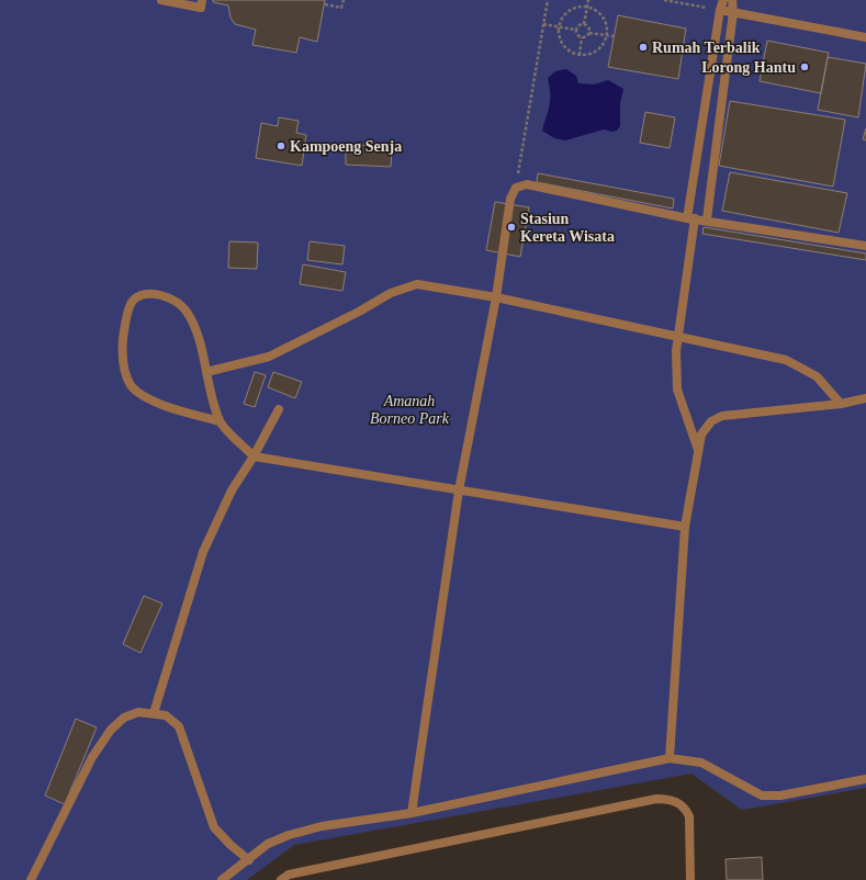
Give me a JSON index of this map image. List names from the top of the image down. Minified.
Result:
{"parks":["Amanah Borneo Park"],"places":["Rumah Terbalik","Lorong Hantu","Kampoeng Senja","Stasiun Kereta Wisata"]}
